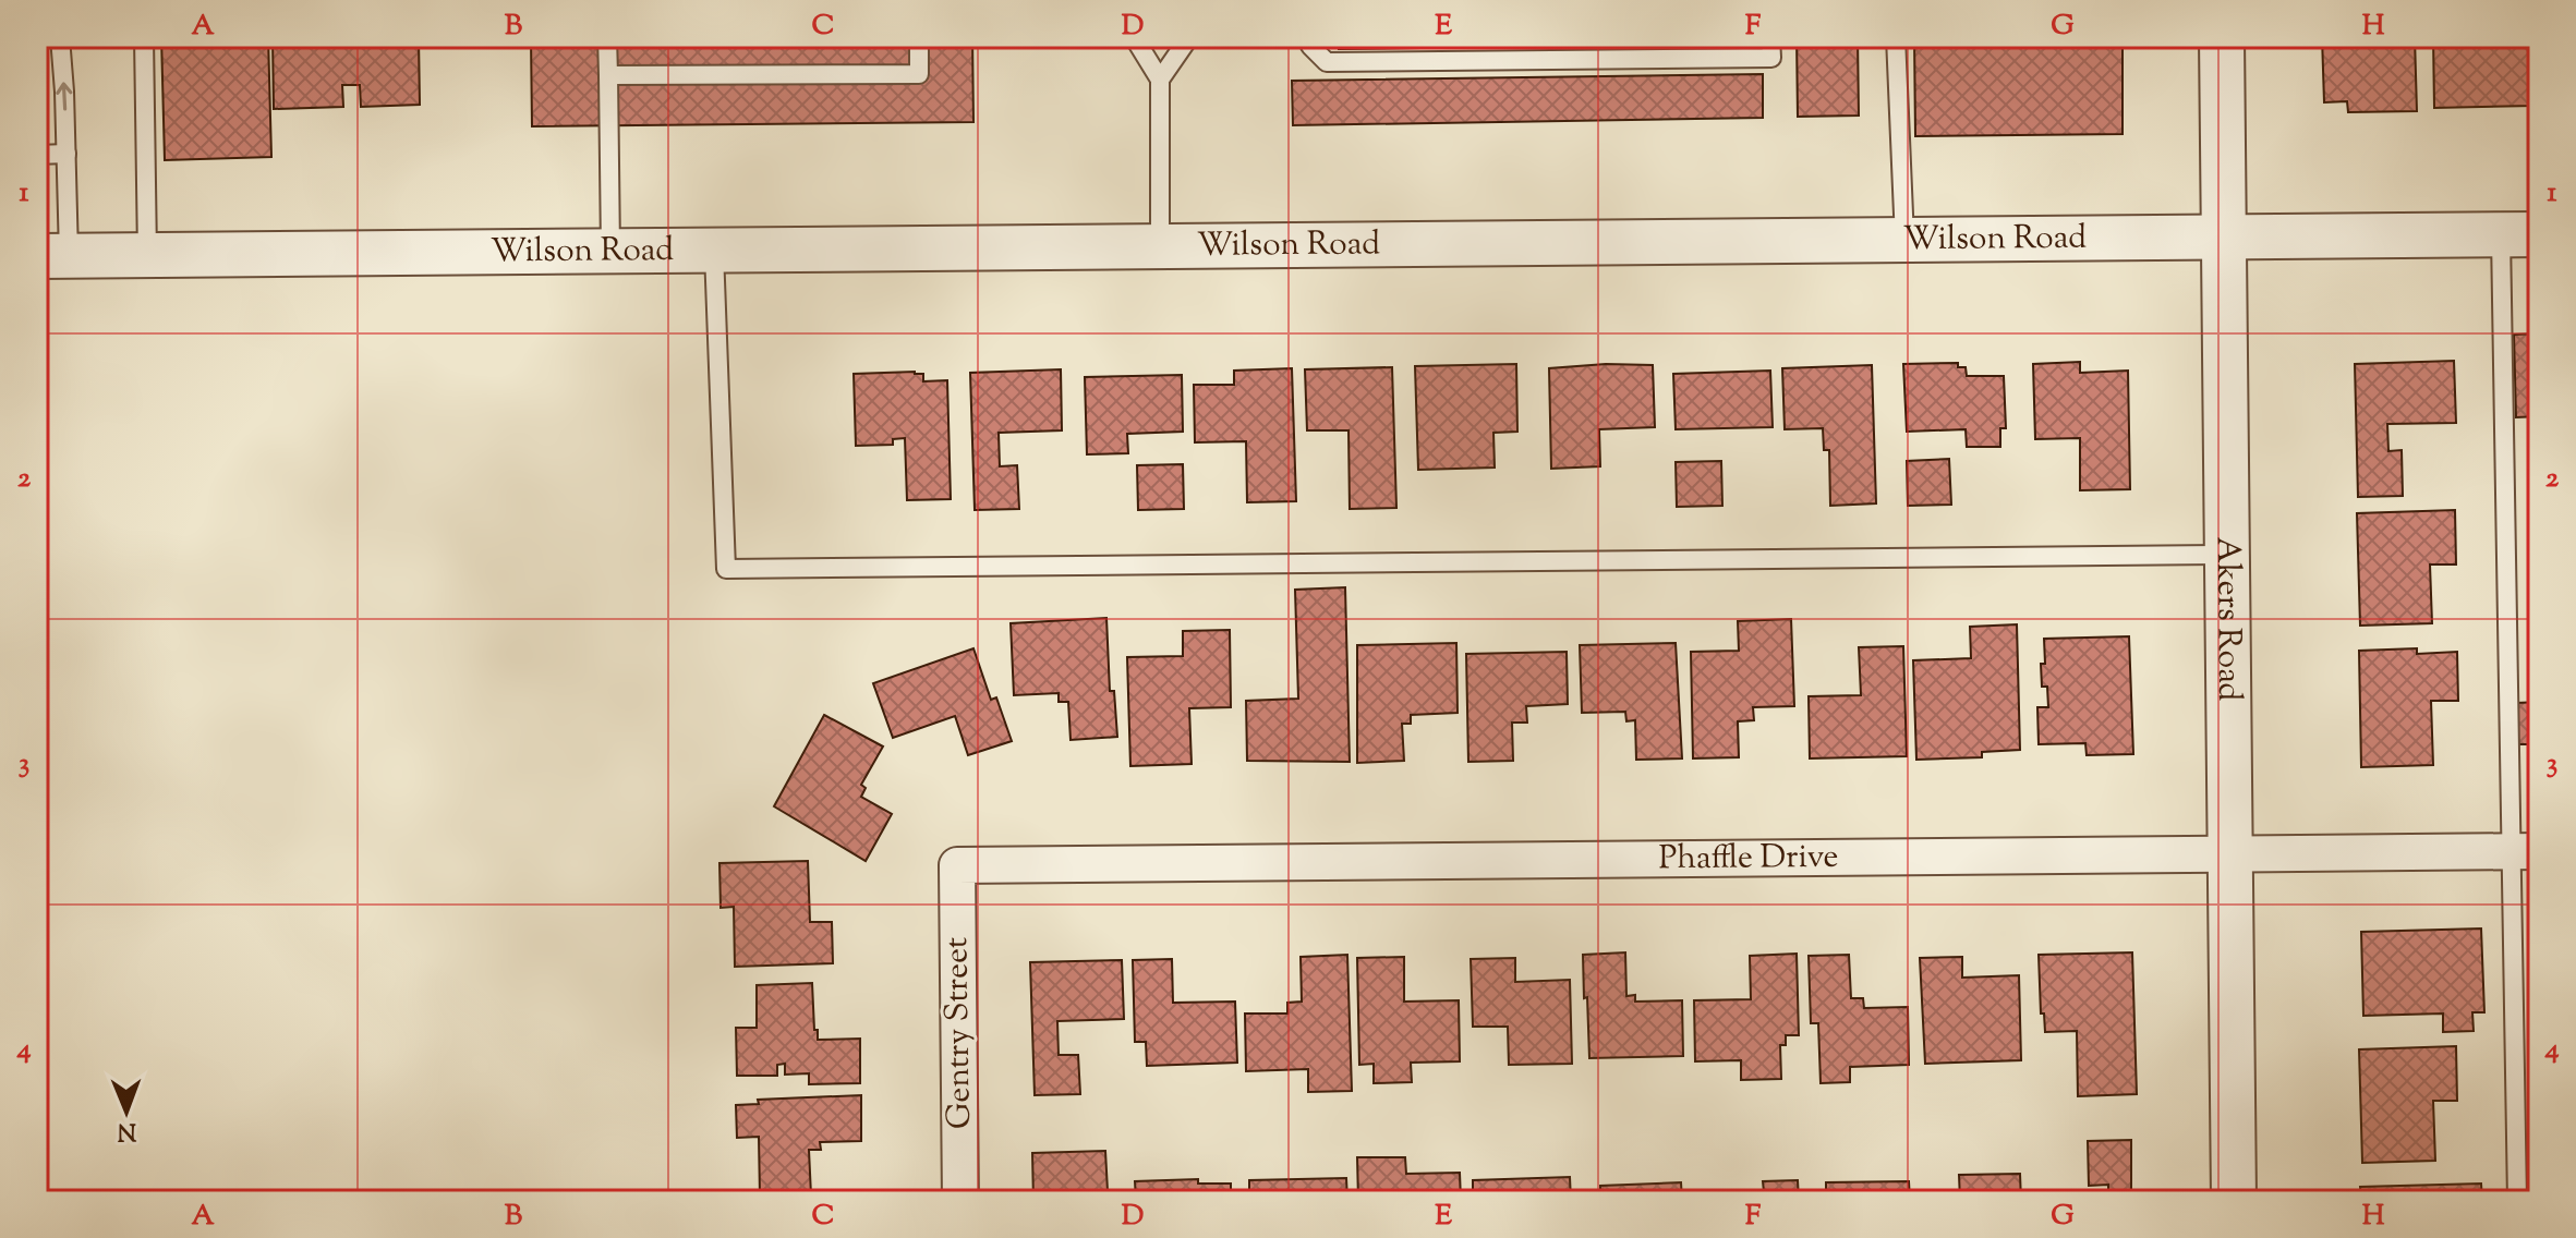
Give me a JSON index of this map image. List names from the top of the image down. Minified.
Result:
{"streets":{"street":["Wilson Road","Akers Road","Phaffle Drive","Gentry Street"]},"crossings":[["Wilson Road","Akers Road"],["Akers Road","Phaffle Drive"],["Phaffle Drive","Gentry Street"]],"north":"bottom","grid":{"columns":["A","B","C","D","E","F","G","H"],"rows":["1","2","3","4"]}}
